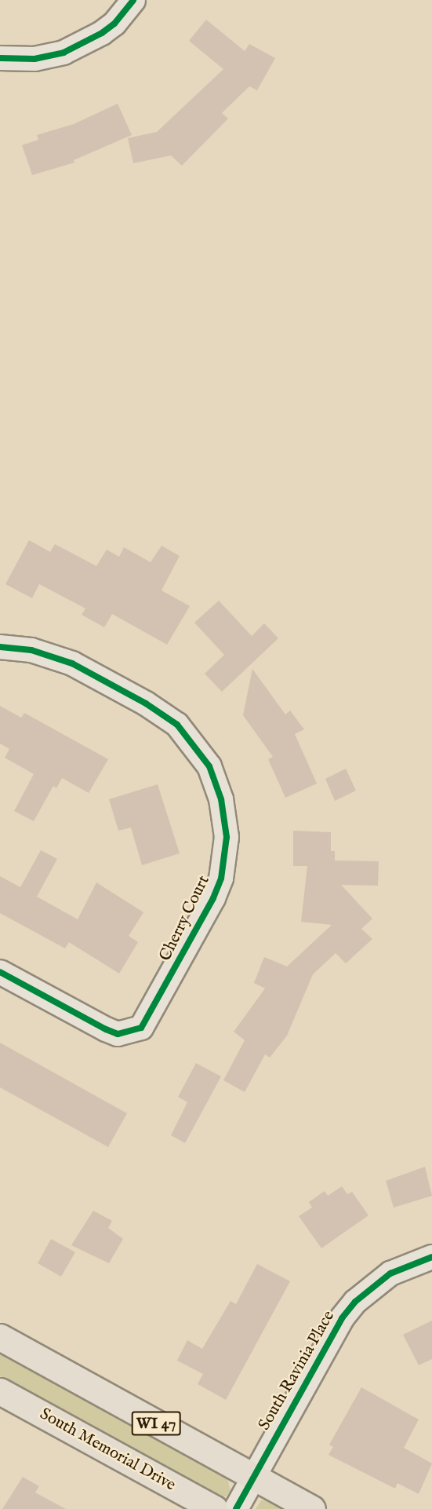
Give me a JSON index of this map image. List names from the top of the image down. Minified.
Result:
{"streets":{"main road":["WI 47","South Memorial Drive"],"street":["Cherry Court","South Ravinia Place"]},"crossings":[["South Ravinia Place","WI 47"]]}
